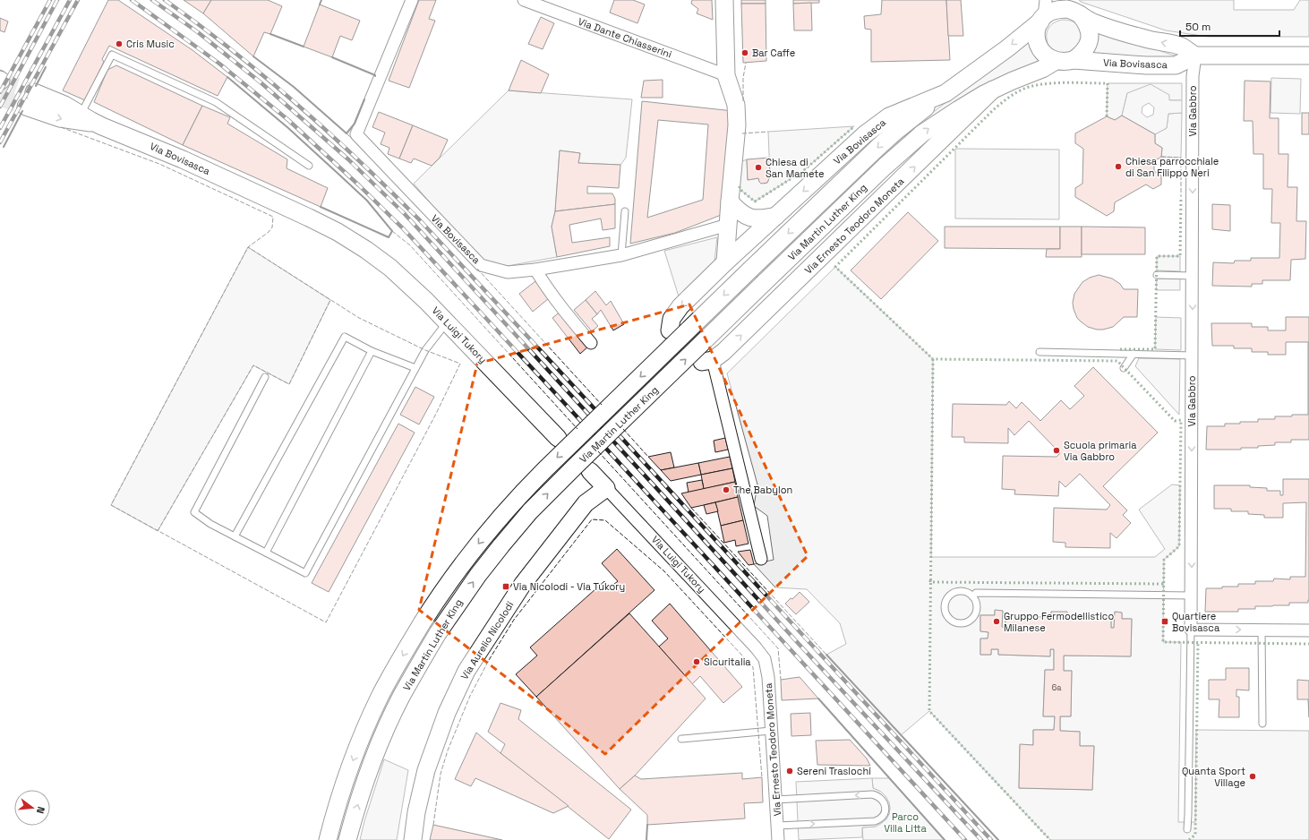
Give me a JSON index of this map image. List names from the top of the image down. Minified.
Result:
{"streets":{"street":["Via Dante Chiasserini","Via Bovisasca","Via Gabbro","Via Martin Luther King","Via Ernesto Teodoro Moneta","Via Luigi Tukory","Via Aurelio Nicolodi"]},"crossings":[["Via Bovisasca","Via Gabbro"],["Via Bovisasca","Via Martin Luther King"],["Via Bovisasca","Via Ernesto Teodoro Moneta"],["Via Bovisasca","Via Luigi Tukory"],["Via Martin Luther King","Via Ernesto Teodoro Moneta"],["Via Ernesto Teodoro Moneta","Via Luigi Tukory"],["Via Luigi Tukory","Via Aurelio Nicolodi"]],"one_way":["Via Gabbro","Via Ernesto Teodoro Moneta"],"parks":["Parco Villa Litta"],"places":{"other":["Cris Music","Bar Caffe","Chiesa parrocchiale di San Filippo Neri","Chiesa di San Mamete","Scuola primaria Via Gabbro","The Babylon","Gruppo Fermodellistico Milanese","Sicuritalia","Sereni Traslochi","Quanta Sport Village"],"transit":["Via Nicolodi - Via Tukory","Quartiere Bovisasca"]},"house_numbers":["6a"],"scale_bar":"50 m","north":"right"}
